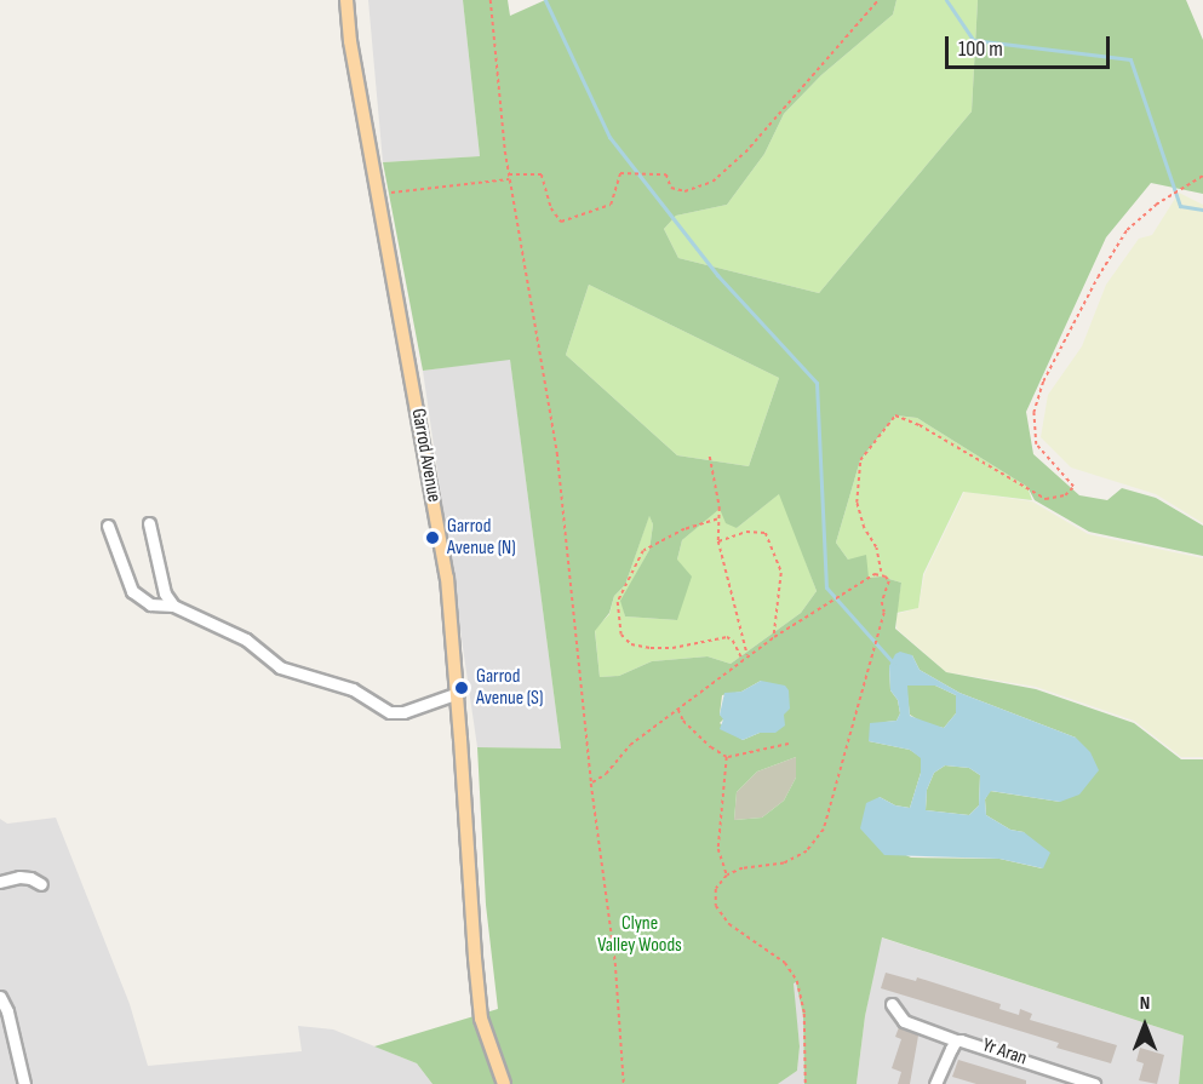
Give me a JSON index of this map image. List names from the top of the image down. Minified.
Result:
{"streets":{"main road":["Garrod Avenue"],"street":["Yr Aran"]},"parks":["Clyne Valley Woods"],"places":["Garrod Avenue (N)","Garrod Avenue (S)"],"scale_bar":"100 m","north":"top"}
